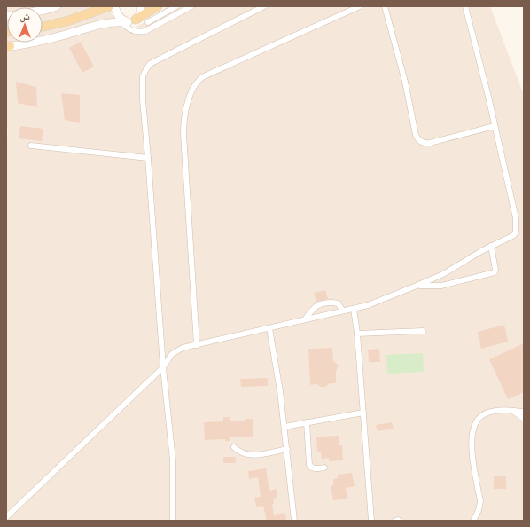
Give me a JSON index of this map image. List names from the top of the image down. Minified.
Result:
{"north":"top"}
